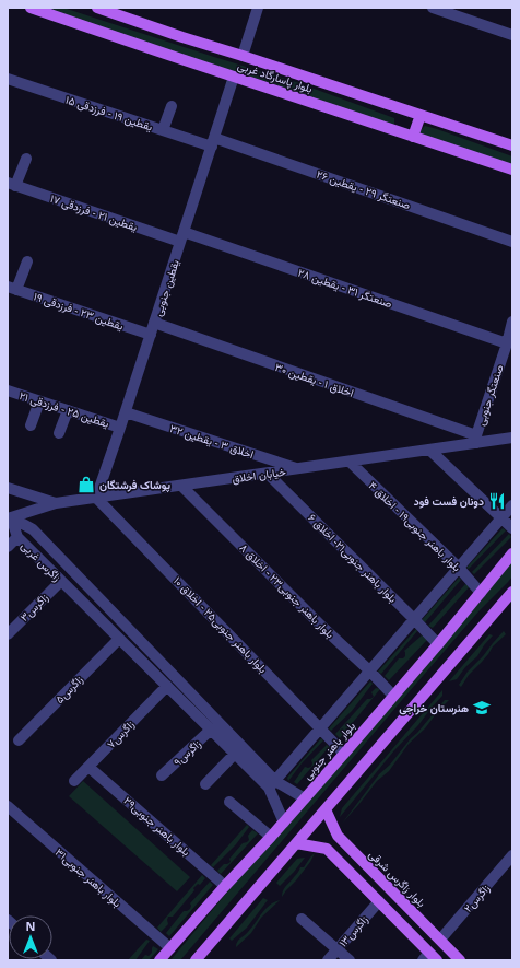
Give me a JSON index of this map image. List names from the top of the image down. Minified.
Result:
{"streets":{"main road":["بلوار پاسارگاد غربی","بلوار باهنر جنوبی","بلوار زاگرس شرقی"],"street":["یقطین ۱۹ - فرزدقی ۱۵","صنعتگر ۲۹ - یقطین ۲۶","یقطین ۲۱ - فرزدقی ۱۷","یقطین جنوبی","صنعتگر ۳۱ - یقطین ۲۸","یقطین ۲۳ - فرزدقی ۱۹","اخلاق ۱ - یقطین ۳۰","صنعتگر جنوبی","یقطین ۲۵ - فرزدقی ۲۱","اخلاق ۳ - یقطین ۳۲","خیابان اخلاق","بلوار باهنر جنوبی۱۹ - اخلاق ۴","بلوار باهنر جنوبی۲۱- اخلاق ۶","زاگرس غربی","بلوار باهنر جنوبی۲۳ - اخلاق ۸","زاگرس۳","بلوار باهنر جنوبی۲۵ - اخلاق ۱۰","زاگرس۵","زاگرس۷","۹زاگرس","بلوار باهنر جنوبی۲۹","بلوار باهنر جنوبی۳۱","زاگرس۲","زاگرس۱۳"]},"crossings":[["بلوار پاسارگاد غربی","یقطین جنوبی"],["یقطین ۱۹ - فرزدقی ۱۵","صنعتگر ۲۹ - یقطین ۲۶"],["یقطین ۱۹ - فرزدقی ۱۵","یقطین جنوبی"],["صنعتگر ۲۹ - یقطین ۲۶","یقطین جنوبی"],["یقطین ۲۱ - فرزدقی ۱۷","یقطین جنوبی"],["یقطین ۲۱ - فرزدقی ۱۷","صنعتگر ۳۱ - یقطین ۲۸"],["یقطین جنوبی","صنعتگر ۳۱ - یقطین ۲۸"],["یقطین جنوبی","یقطین ۲۳ - فرزدقی ۱۹"],["یقطین جنوبی","اخلاق ۱ - یقطین ۳۰"],["یقطین جنوبی","یقطین ۲۵ - فرزدقی ۲۱"],["یقطین جنوبی","اخلاق ۳ - یقطین ۳۲"],["یقطین جنوبی","خیابان اخلاق"],["یقطین جنوبی","بلوار باهنر جنوبی۲۵ - اخلاق ۱۰"],["صنعتگر ۳۱ - یقطین ۲۸","صنعتگر جنوبی"],["اخلاق ۱ - یقطین ۳۰","صنعتگر جنوبی"],["اخلاق ۱ - یقطین ۳۰","خیابان اخلاق"],["صنعتگر جنوبی","خیابان اخلاق"],["اخلاق ۳ - یقطین ۳۲","خیابان اخلاق"],["خیابان اخلاق","بلوار باهنر جنوبی۱۹ - اخلاق ۴"],["خیابان اخلاق","بلوار باهنر جنوبی۲۱- اخلاق ۶"],["خیابان اخلاق","زاگرس غربی"],["خیابان اخلاق","بلوار باهنر جنوبی۲۳ - اخلاق ۸"],["خیابان اخلاق","بلوار باهنر جنوبی۲۵ - اخلاق ۱۰"],["بلوار باهنر جنوبی۱۹ - اخلاق ۴","بلوار باهنر جنوبی"],["بلوار باهنر جنوبی۲۱- اخلاق ۶","بلوار باهنر جنوبی"],["زاگرس غربی","زاگرس۳"],["زاگرس غربی","زاگرس۵"],["زاگرس غربی","زاگرس۷"],["زاگرس غربی","بلوار باهنر جنوبی"],["زاگرس غربی","۹زاگرس"],["بلوار باهنر جنوبی۲۳ - اخلاق ۸","بلوار باهنر جنوبی"],["بلوار باهنر جنوبی۲۵ - اخلاق ۱۰","بلوار باهنر جنوبی"],["زاگرس۷","بلوار باهنر جنوبی۲۹"],["بلوار باهنر جنوبی","بلوار باهنر جنوبی۲۹"],["بلوار باهنر جنوبی","بلوار باهنر جنوبی۳۱"],["بلوار زاگرس شرقی","زاگرس۲"]],"places":{"shop":["پوشاک فرشتگان"],"restaurant":["دونان فست فود"],"school or university":["هنرستان خراجی"]},"north":"top"}
